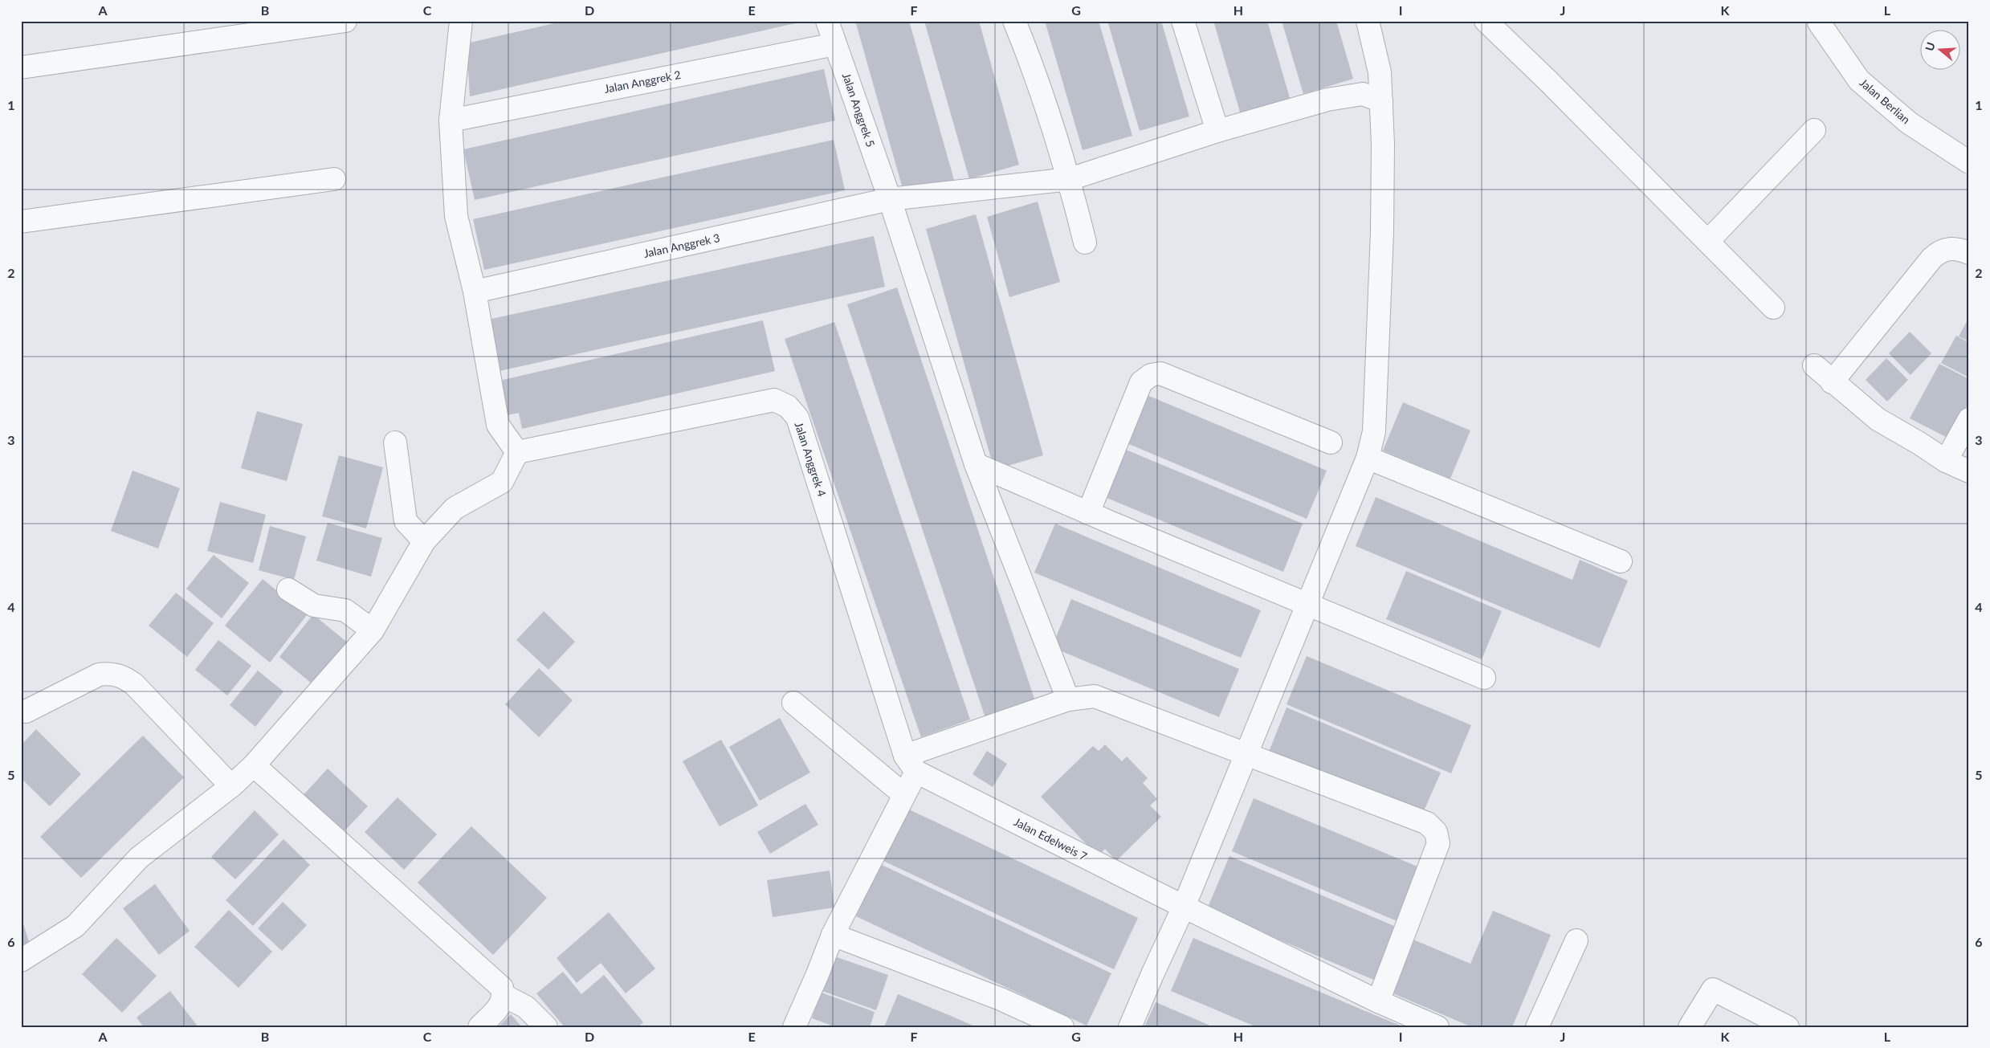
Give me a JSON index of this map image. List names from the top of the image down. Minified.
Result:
{"streets":{"street":["Jalan Anggrek 2","Jalan Berlian","Jalan Anggrek 5","Jalan Anggrek 3","Jalan Anggrek 4","Jalan Edelweis 7"]},"crossings":[["Jalan Anggrek 2","Jalan Anggrek 5"],["Jalan Anggrek 5","Jalan Anggrek 3"],["Jalan Anggrek 4","Jalan Edelweis 7"]],"north":"left","grid":{"columns":["A","B","C","D","E","F","G","H","I","J","K","L"],"rows":["1","2","3","4","5","6"]}}
